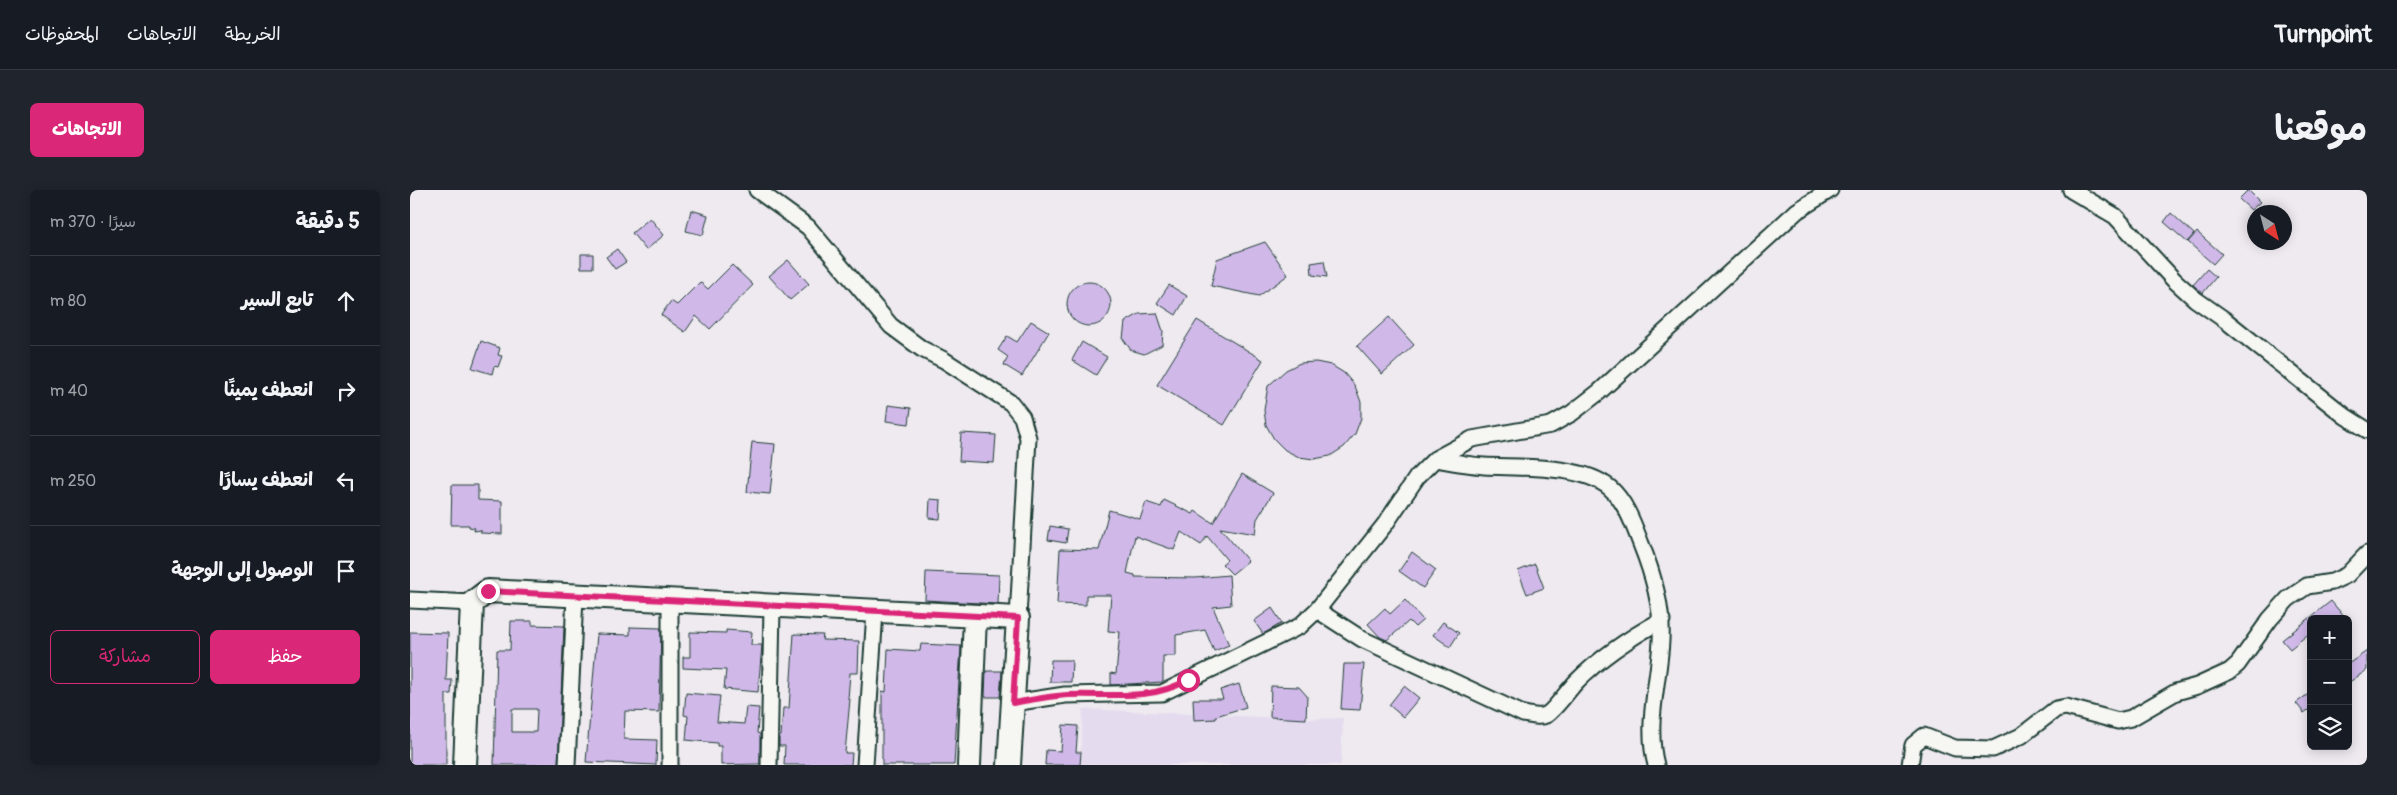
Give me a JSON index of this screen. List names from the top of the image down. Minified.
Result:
{"north":"bottom right","page":{"header":"Turnpoint","nav":["الخريطة","الاتجاهات","المحفوظات"],"title":"موقعنا","buttons":["الاتجاهات",["حفظ","مشاركة"]],"heading":["5 دقيقة","سيرًا · 370 m"],"list":[["تابع السير","80 m"],["انعطف يمينًا","40 m"],["انعطف يسارًا","250 m"],"الوصول إلى الوجهة"],"map_buttons":["+","−"]}}
